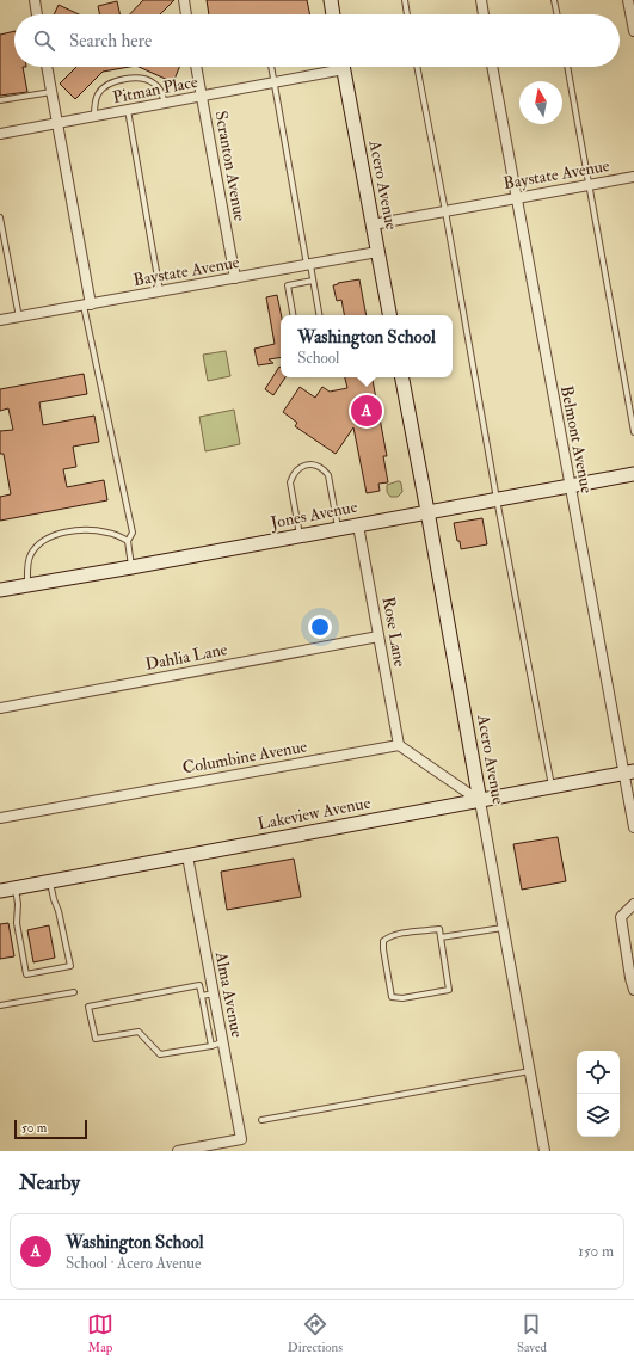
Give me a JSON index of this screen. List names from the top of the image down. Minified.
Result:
{"streets":{"street":["Pitman Place","Scranton Avenue","Baystate Avenue","Acero Avenue","Belmont Avenue","Jones Avenue","Rose Lane","Dahlia Lane","Columbine Avenue","Lakeview Avenue","Alma Avenue"]},"crossings":[["Pitman Place","Scranton Avenue"],["Scranton Avenue","Baystate Avenue"],["Baystate Avenue","Acero Avenue"],["Baystate Avenue","Belmont Avenue"],["Acero Avenue","Jones Avenue"],["Acero Avenue","Lakeview Avenue"],["Belmont Avenue","Jones Avenue"],["Belmont Avenue","Lakeview Avenue"],["Jones Avenue","Rose Lane"],["Rose Lane","Dahlia Lane"],["Rose Lane","Columbine Avenue"],["Lakeview Avenue","Alma Avenue"]],"scale_bar":"50 m","north":"top","page":{"search":"Search here","popup":["Washington School","School"],"pins":"A","scale":"50 m","heading":"Nearby","list":[{"mark":"A","name":"Washington School","note":"School · Acero Avenue","value":"150 m"}],"nav":["Map","Directions","Saved"]}}
